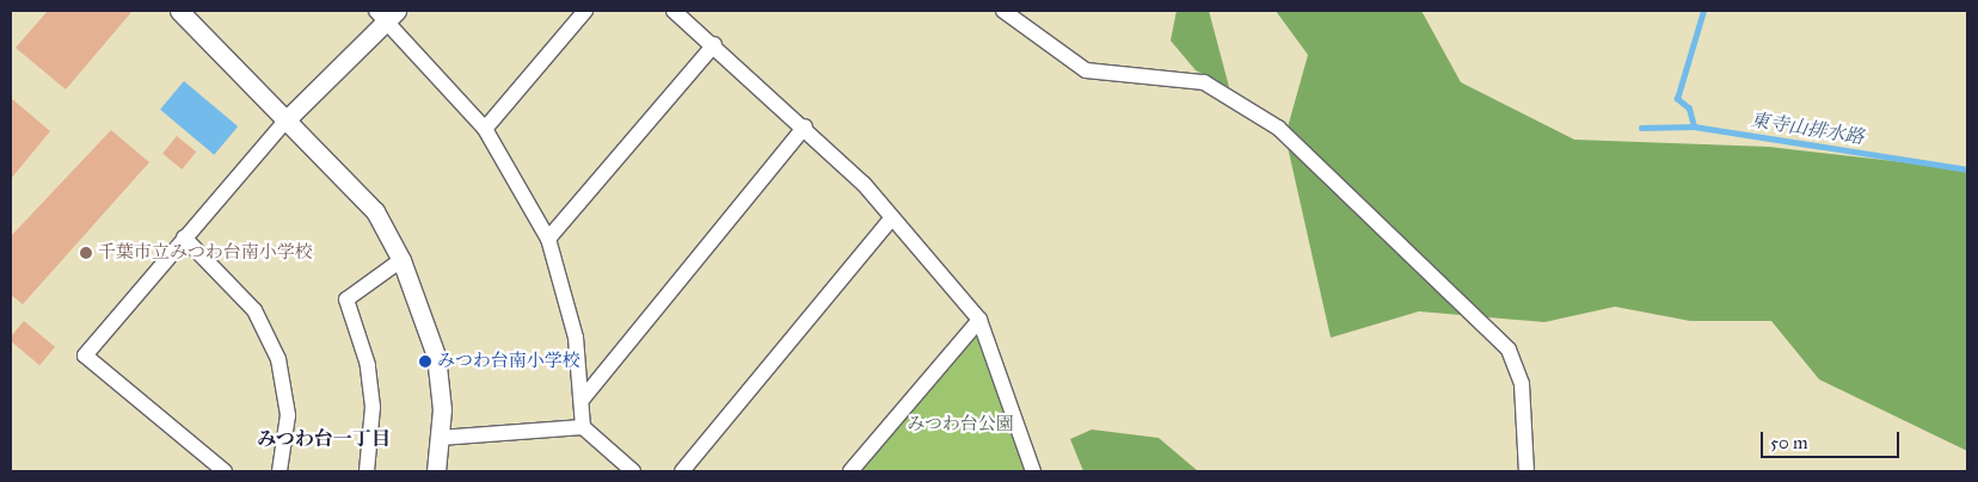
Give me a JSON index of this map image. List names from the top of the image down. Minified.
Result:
{"districts":["みつわ台一丁目"],"water":["東寺山排水路"],"parks":["みつわ台公園"],"places":["千葉市立みつわ台南小学校","みつわ台南小学校"],"scale_bar":"50 m"}
